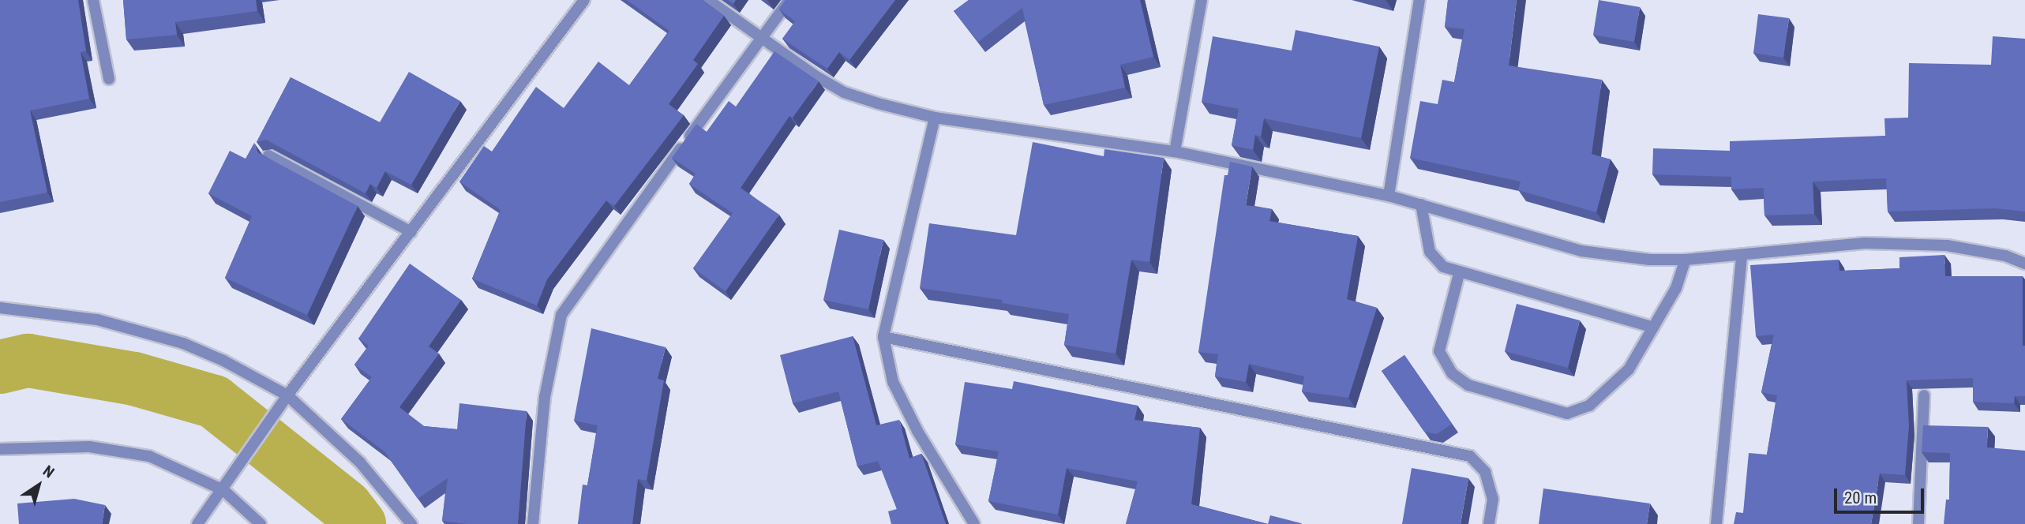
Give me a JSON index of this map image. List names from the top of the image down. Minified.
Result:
{"scale_bar":"20 m","north":"top right"}
